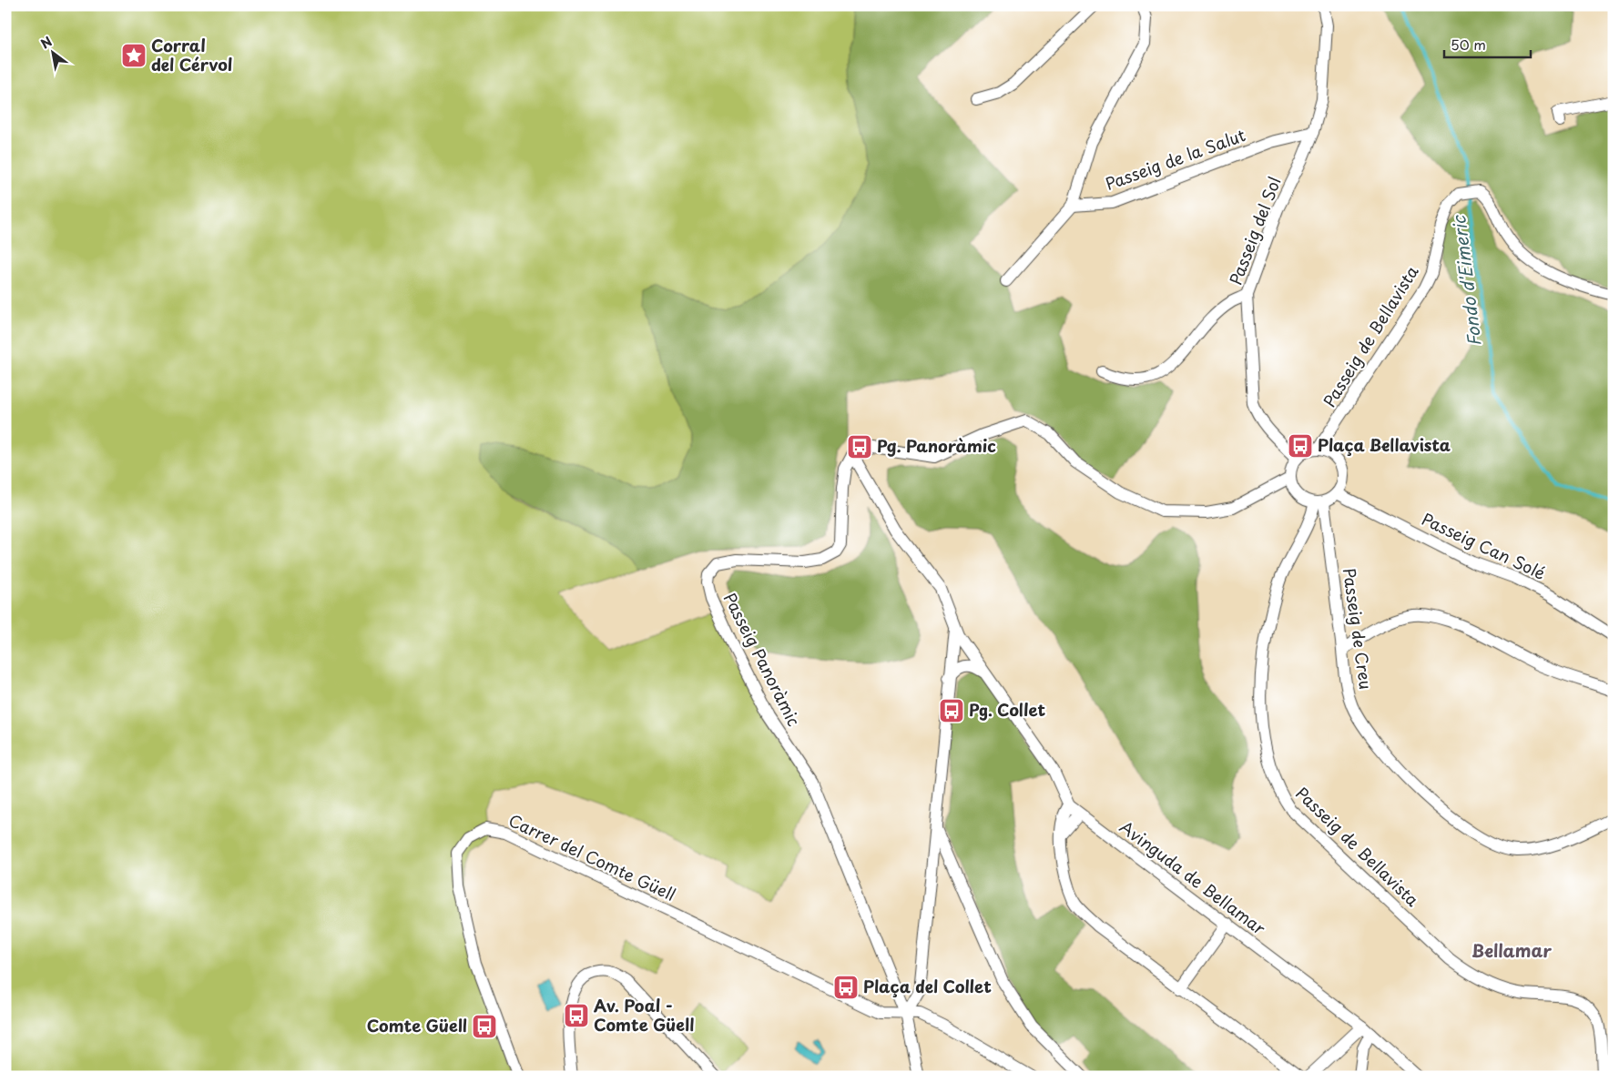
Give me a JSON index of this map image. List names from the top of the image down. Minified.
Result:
{"streets":{"street":["Passeig de la Salut","Passeig del Sol","Passeig de Bellavista","Passeig Can Solé","Passeig de Creu","Passeig Panoràmic","Carrer del Comte Güell","Avinguda de Bellamar"]},"crossings":[["Passeig de la Salut","Passeig del Sol"],["Passeig del Sol","Passeig de Bellavista"],["Passeig del Sol","Passeig Can Solé"],["Passeig del Sol","Passeig de Creu"],["Passeig de Bellavista","Passeig Can Solé"],["Passeig de Bellavista","Passeig de Creu"],["Passeig Can Solé","Passeig de Creu"],["Passeig Panoràmic","Carrer del Comte Güell"],["Passeig Panoràmic","Avinguda de Bellamar"]],"districts":["Bellamar"],"water":["Fondo d'Eimeric"],"places":{"place":["Corral del Cérvol"],"bus stop":["Plaça Bellavista","Pg. Panoràmic","Pg. Collet","Plaça del Collet","Av. Poal - Comte Güell","Comte Güell"]},"scale_bar":"50 m","north":"top left"}
